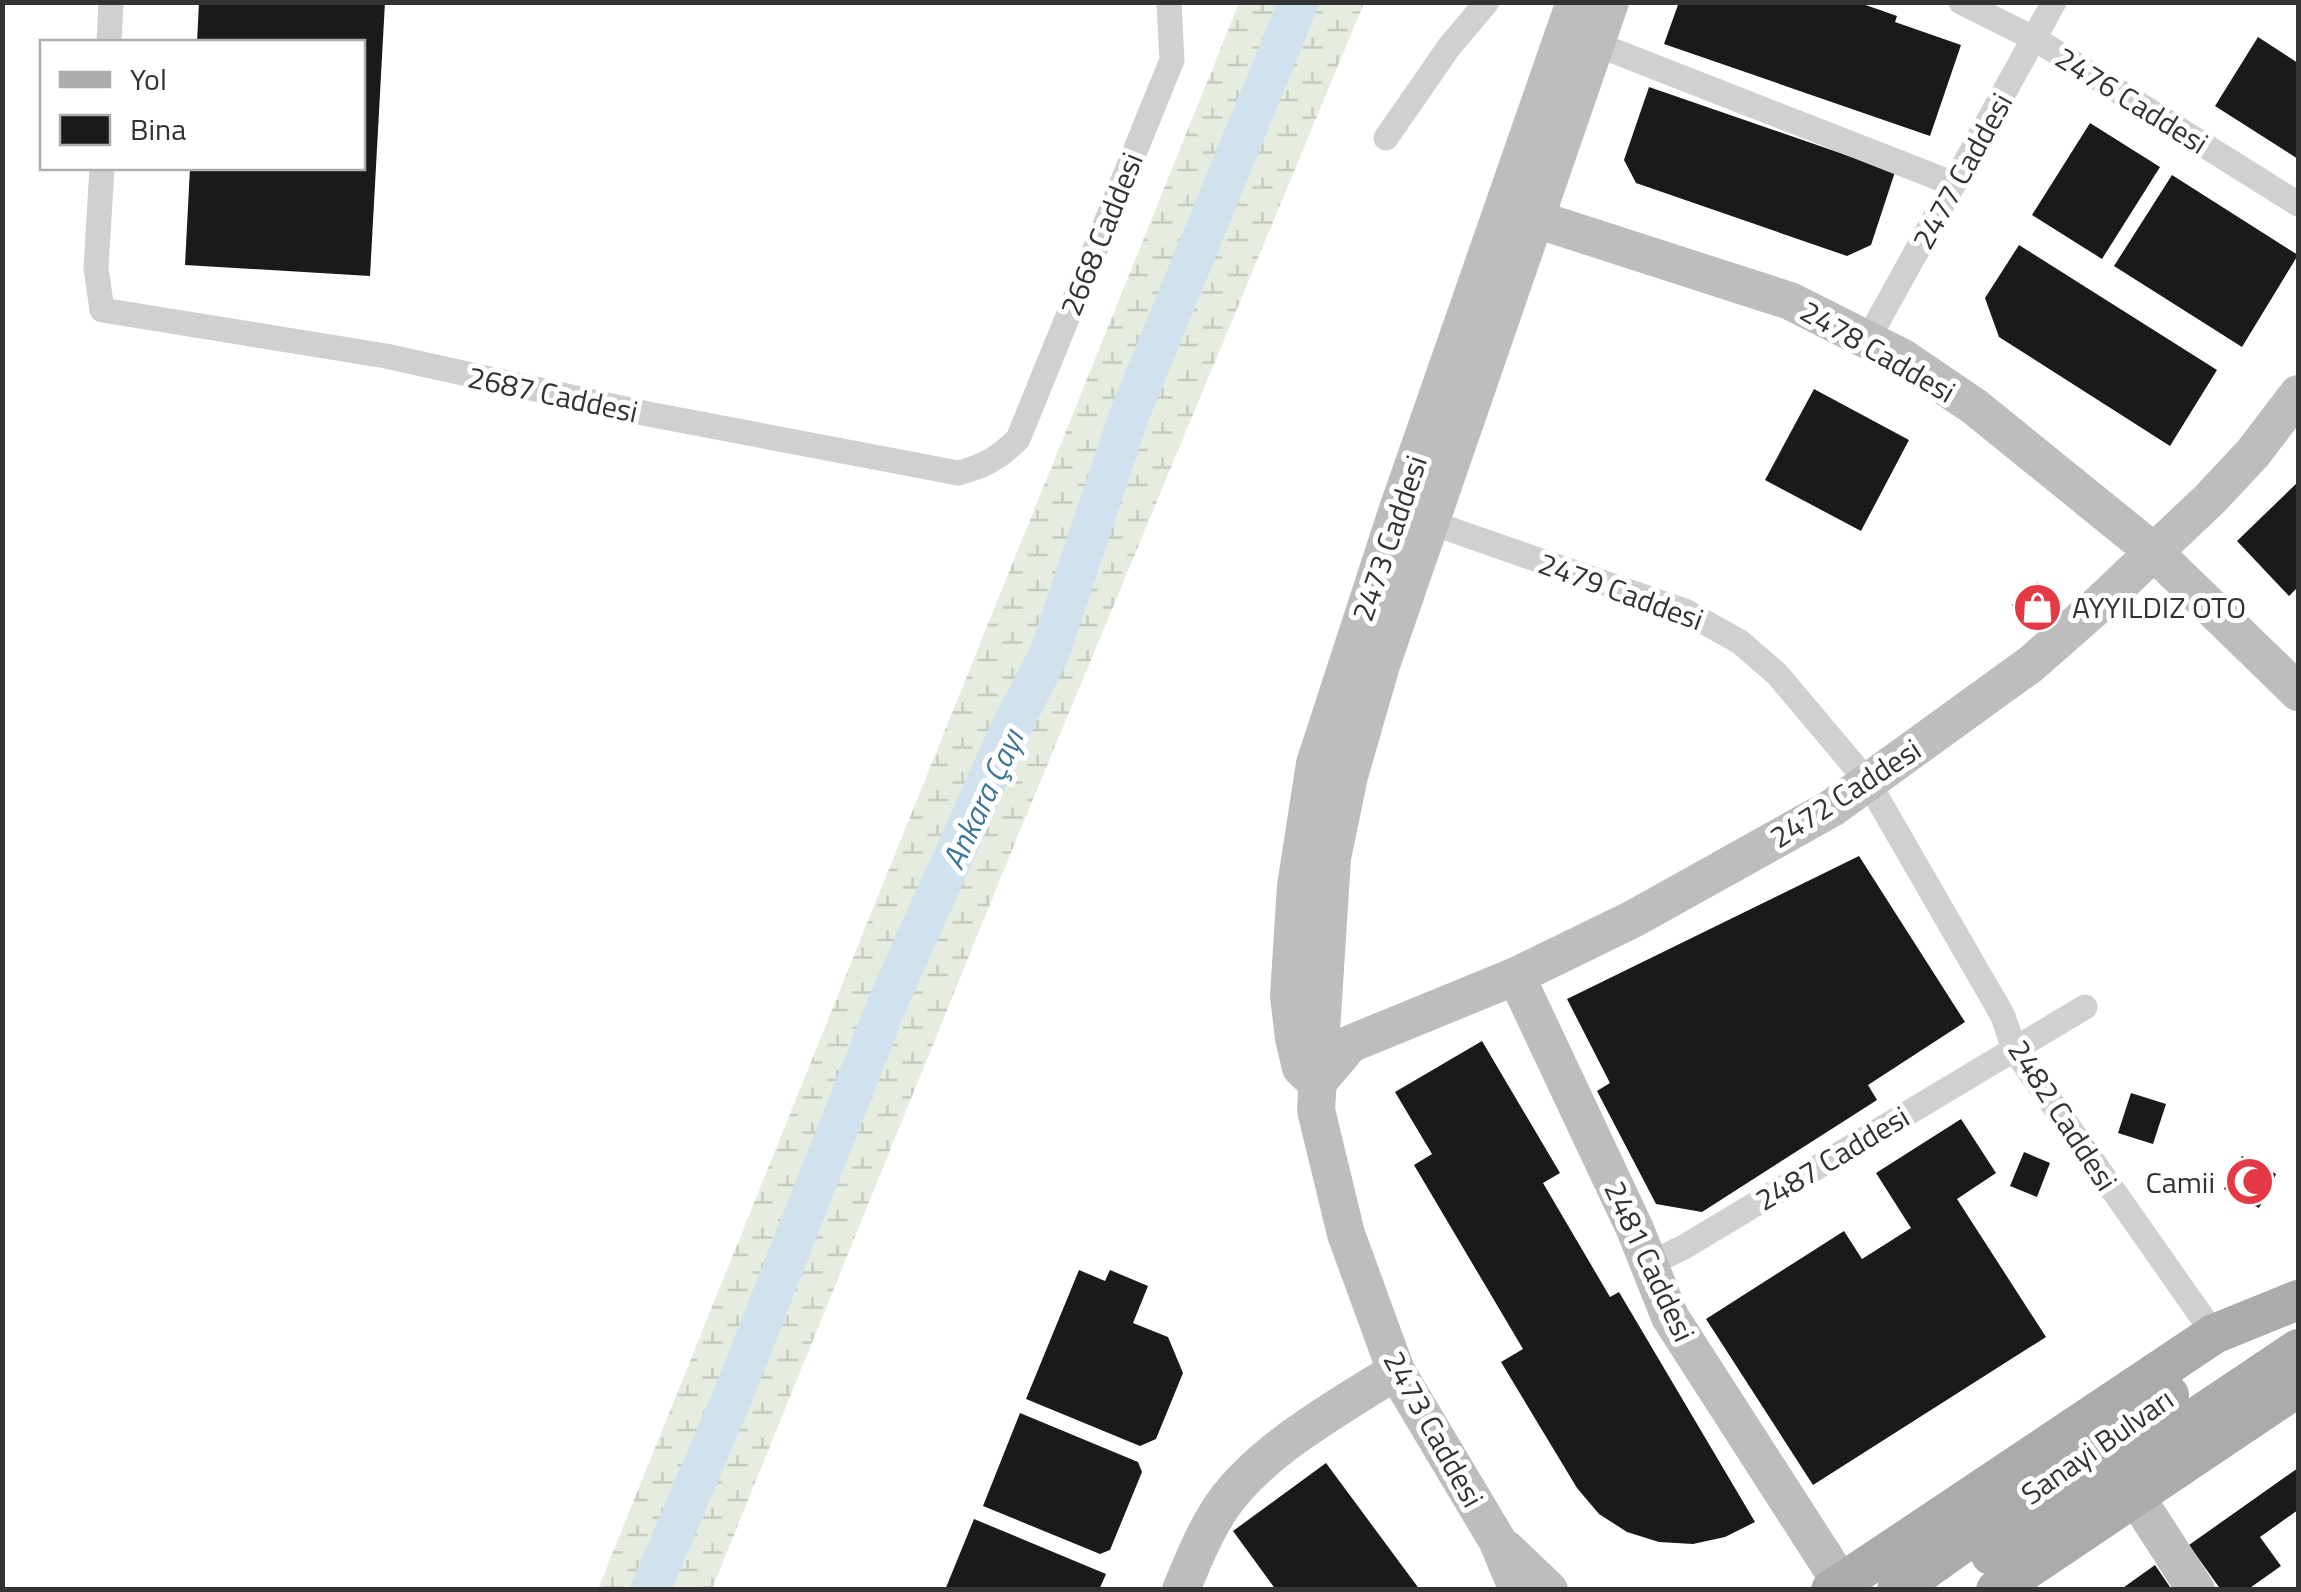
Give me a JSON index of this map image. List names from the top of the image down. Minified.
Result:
{"streets":{"main road":["Sanayi Bulvarı"],"street":["2476 Caddesi","2477 Caddesi","2668 Caddesi","2478 Caddesi","2687 Caddesi","2473 Caddesi","2479 Caddesi","2472 Caddesi","2482 Caddesi","2487 Caddesi","2481 Caddesi"]},"crossings":[["2476 Caddesi","2477 Caddesi"],["2477 Caddesi","2478 Caddesi"],["2668 Caddesi","2687 Caddesi"],["2478 Caddesi","2473 Caddesi"],["2478 Caddesi","2472 Caddesi"],["2473 Caddesi","2479 Caddesi"],["2473 Caddesi","2472 Caddesi"],["2479 Caddesi","2472 Caddesi"],["2479 Caddesi","2482 Caddesi"],["2472 Caddesi","2482 Caddesi"],["2472 Caddesi","2481 Caddesi"],["2482 Caddesi","2487 Caddesi"],["2487 Caddesi","2481 Caddesi"]],"water":["Ankara Çayı"],"places":{"shop":["AYYILDIZ OTO"],"mosque":["Camii"]},"legend":["Yol","Bina"]}
